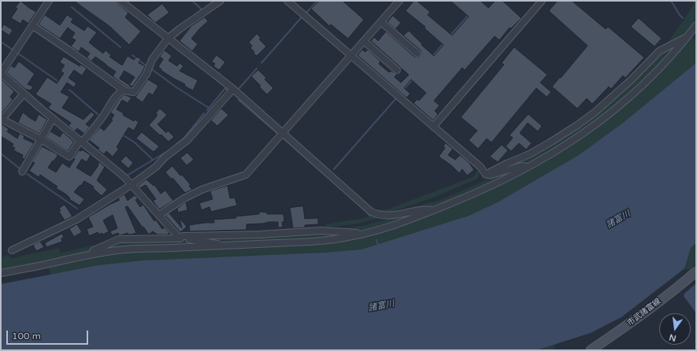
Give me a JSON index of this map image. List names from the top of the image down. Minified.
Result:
{"streets":{"main road":["市武諸富線"]},"water":["諸富川"],"scale_bar":"100 m","north":"bottom"}
